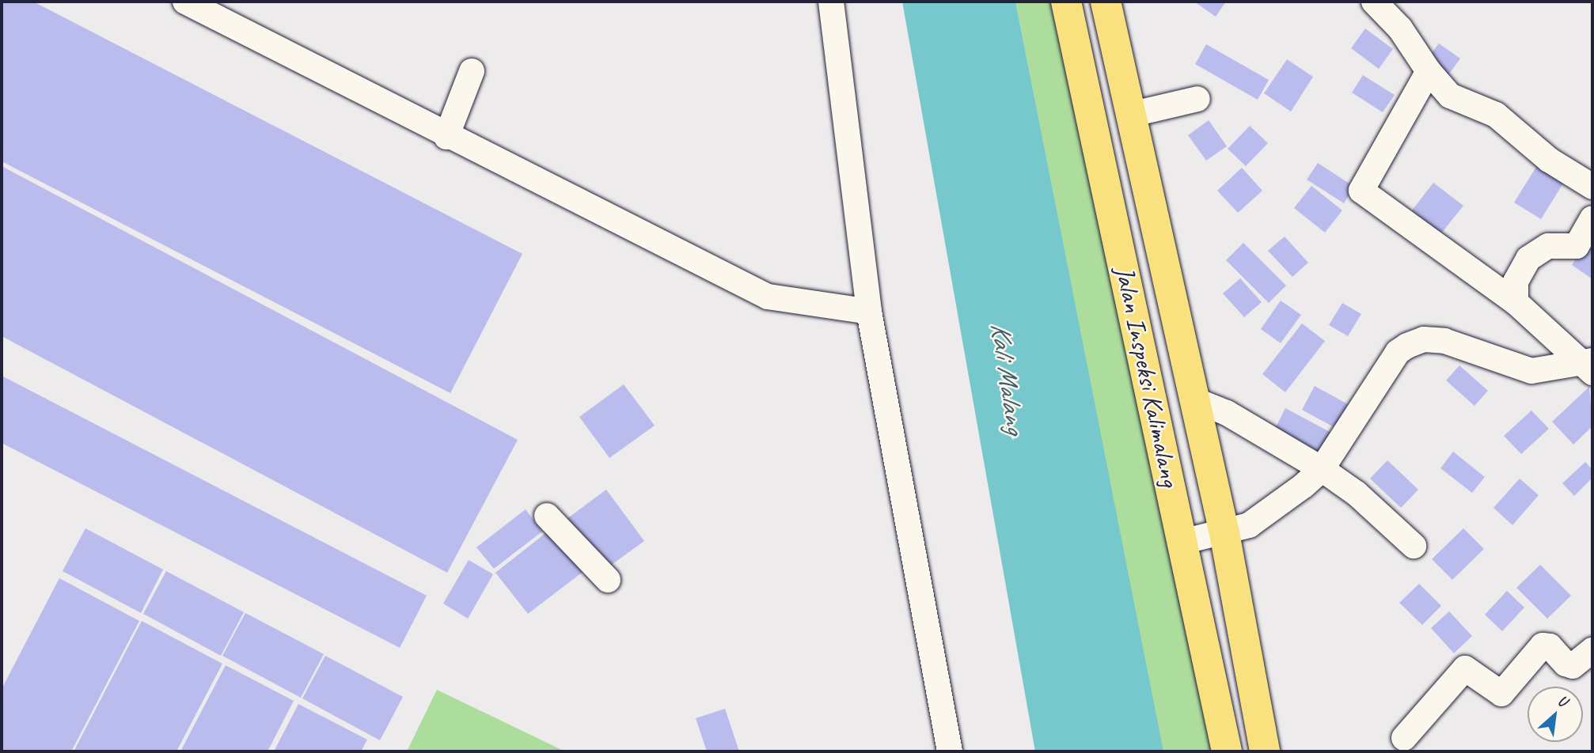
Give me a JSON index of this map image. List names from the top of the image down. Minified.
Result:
{"streets":{"main road":["Jalan Inspeksi Kalimalang"]},"water":["Kali Malang"],"north":"top right"}
